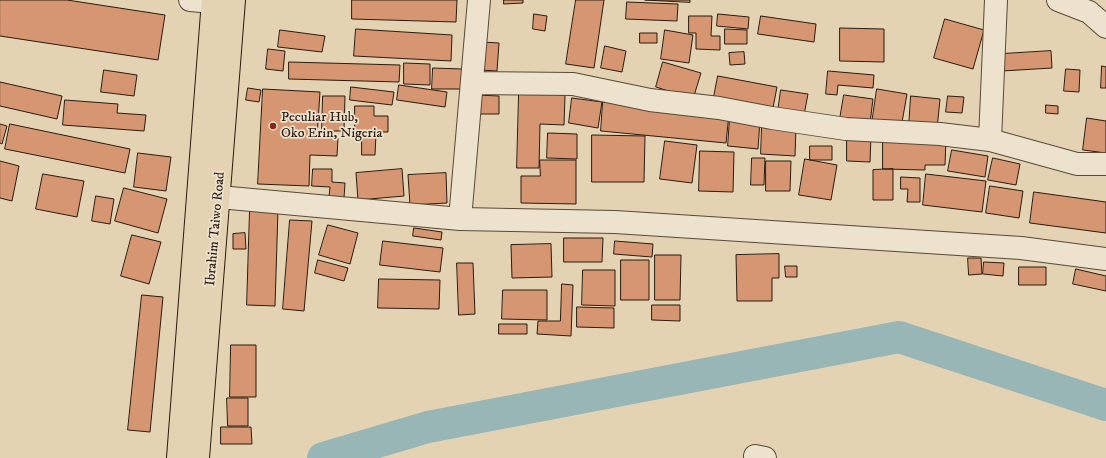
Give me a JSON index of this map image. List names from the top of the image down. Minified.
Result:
{"streets":{"highway":["Ibrahim Taiwo Road"]},"places":["Peculiar Hub, Oko Erin, Nigeria"]}
